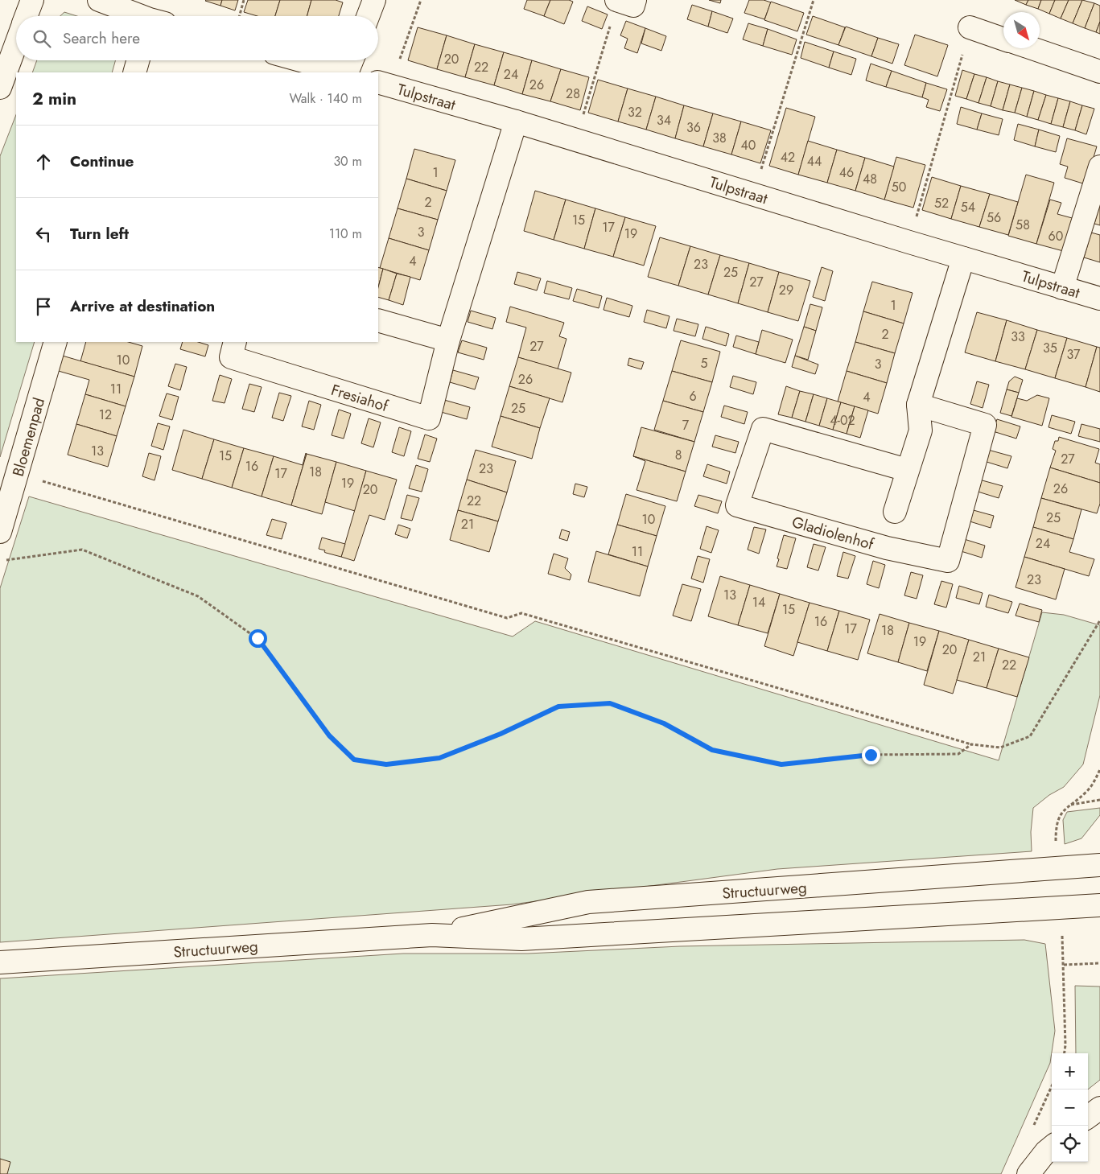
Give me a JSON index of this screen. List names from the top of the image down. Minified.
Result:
{"streets":{"street":["Tulpstraat","Fresiahof","Bloemenpad","Gladiolenhof","Structuurweg"]},"crossings":[["Tulpstraat","Fresiahof"]],"house_numbers":["20","22","24","26","28","32","34","36","38","40","42","44","1","46","48","50","2","52","54","56","15","58","17","3","19","60","4","23","25","27","29","1","2","33","27","35","37","10","5","3","26","11","6","4","25","12","4-02","7","13","8","15","27","16","23","18","17","19","26","20","22","25","10","21","24","11","23","13","14","15","16","17","18","19","20","21","22"],"north":"bottom right","page":{"search":"Search here","heading":["2 min","Walk · 140 m"],"list":[["Continue","30 m"],["Turn left","110 m"],"Arrive at destination"],"map_buttons":["+","−"]}}
